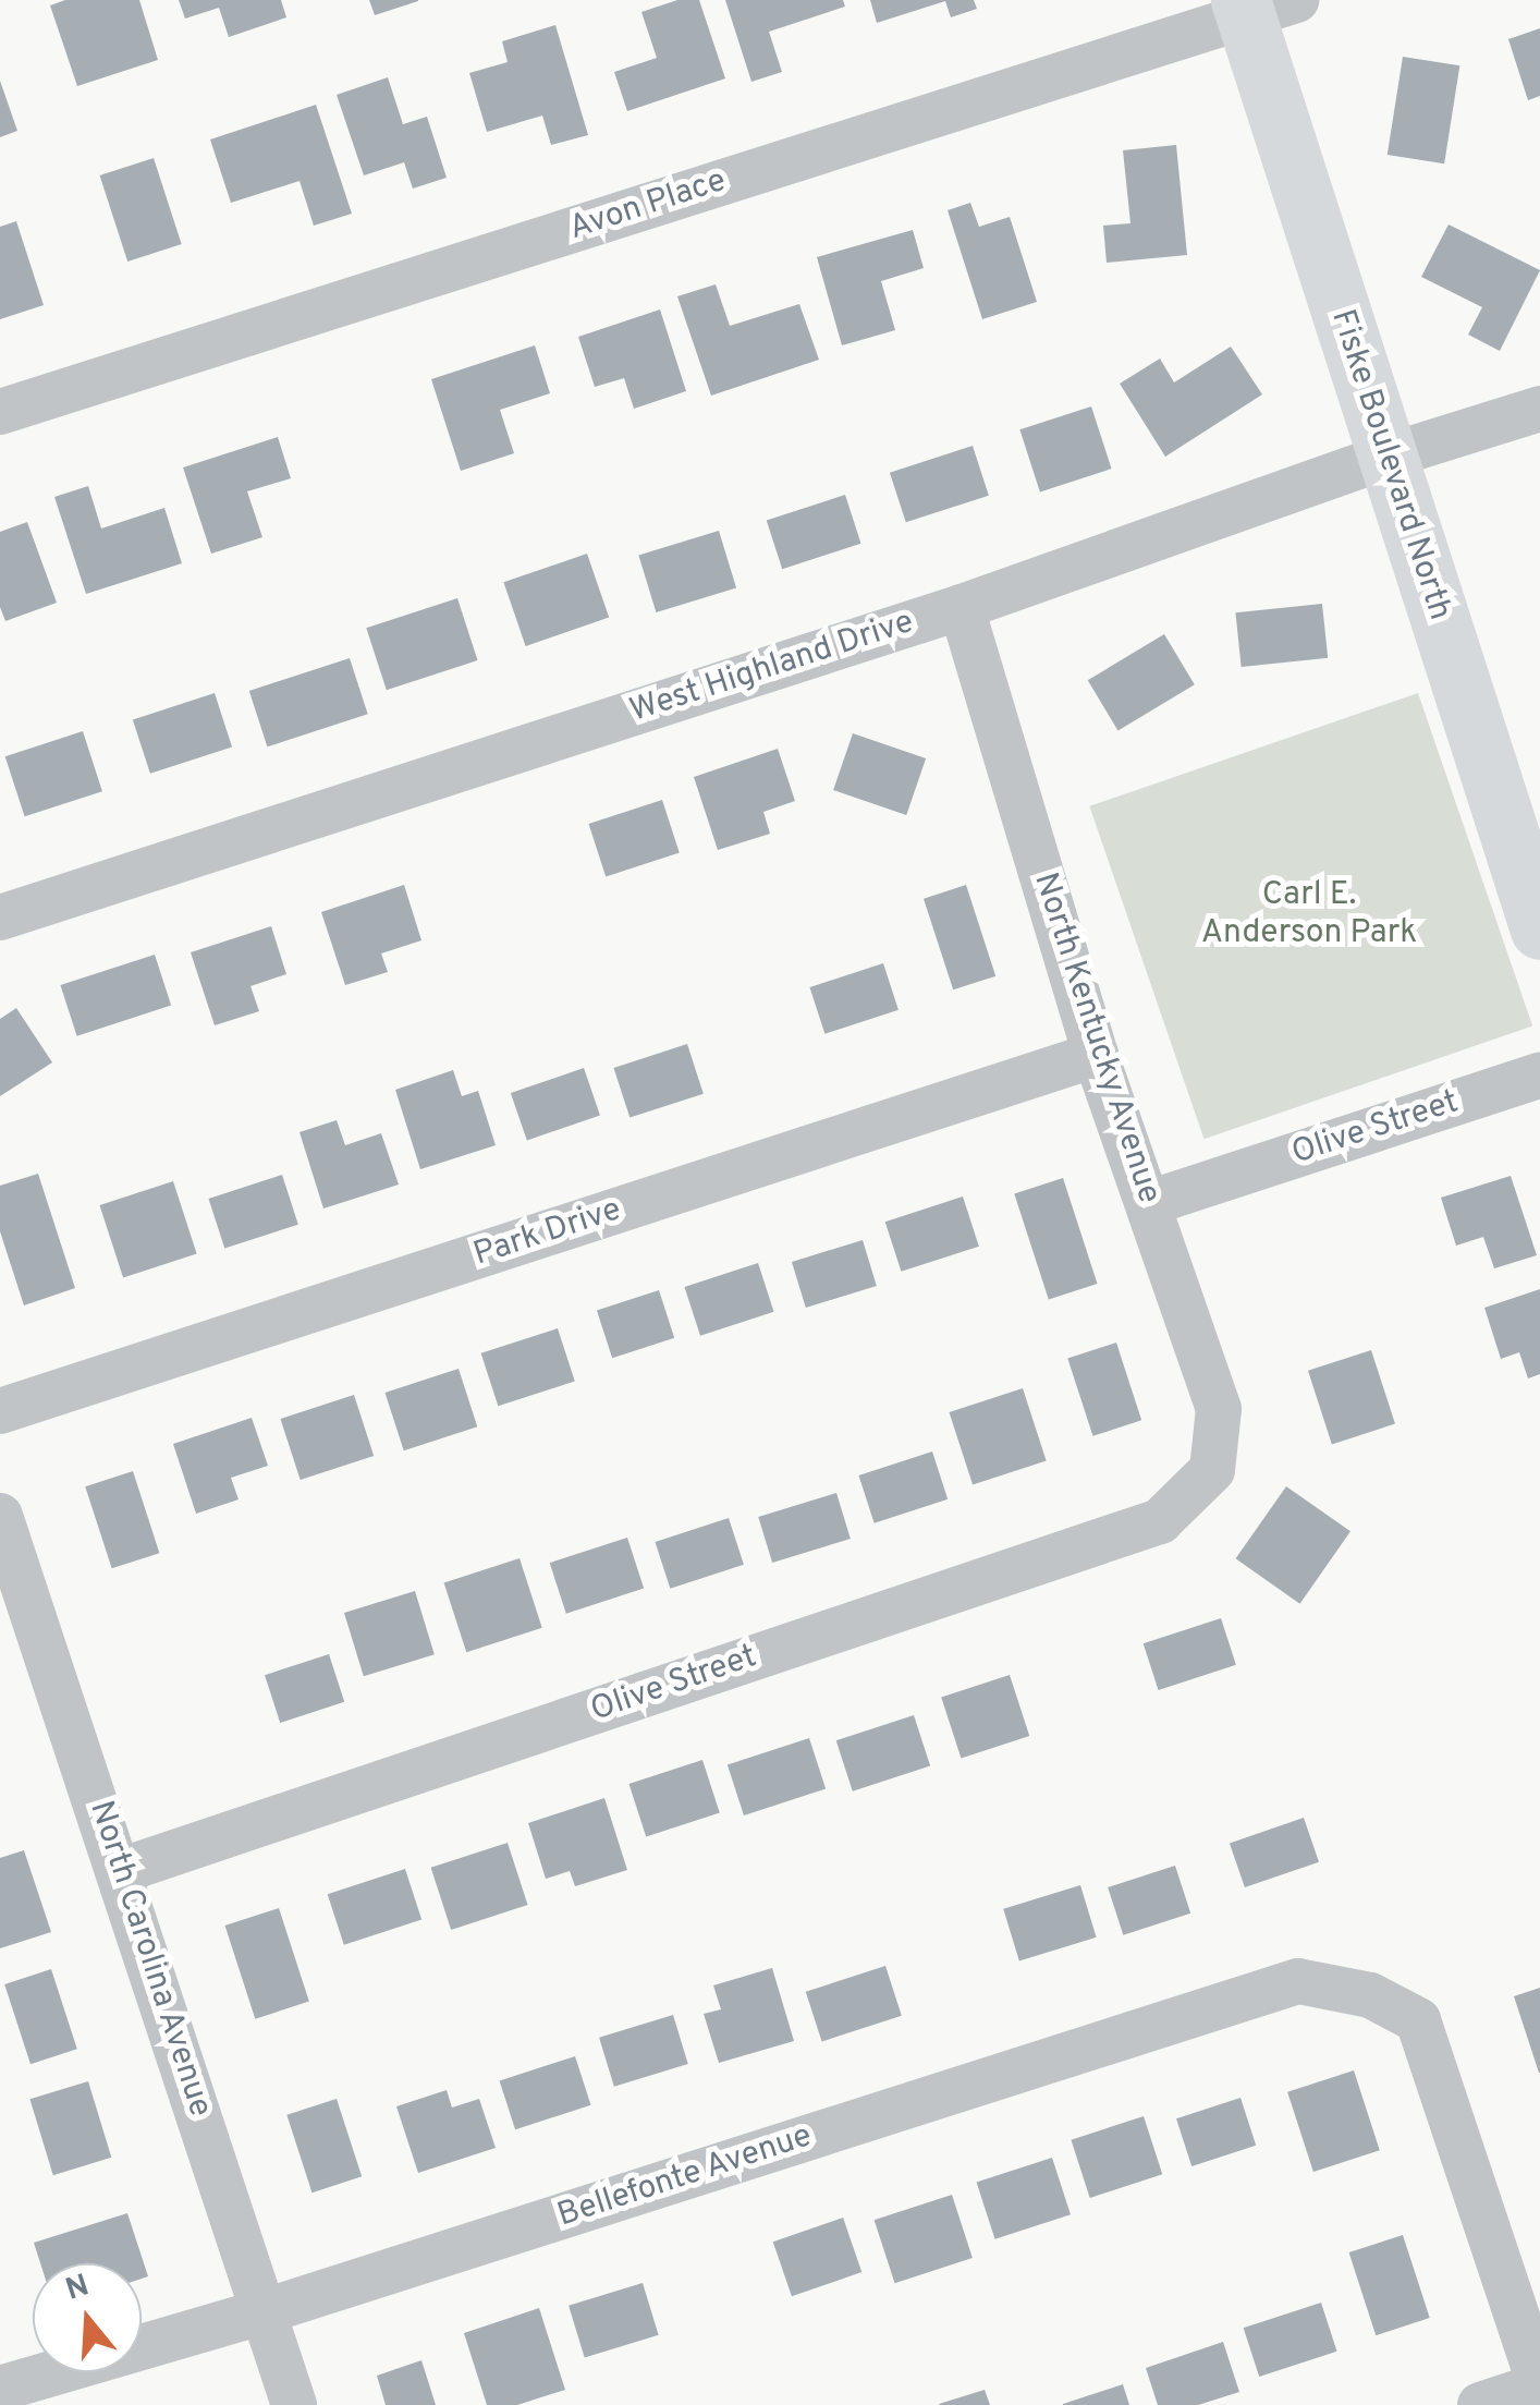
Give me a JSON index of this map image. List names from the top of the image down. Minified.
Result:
{"streets":{"street":["Avon Place","Fiske Boulevard North","West Highland Drive","North Kentucky Avenue","Olive Street","Park Drive","North Carolina Avenue","Bellefonte Avenue"]},"crossings":[["Avon Place","Fiske Boulevard North"],["Fiske Boulevard North","West Highland Drive"],["West Highland Drive","North Kentucky Avenue"],["North Kentucky Avenue","Olive Street"],["North Kentucky Avenue","Park Drive"],["Olive Street","North Carolina Avenue"],["North Carolina Avenue","Bellefonte Avenue"]],"parks":["Carl E. Anderson Park"],"north":"top"}
